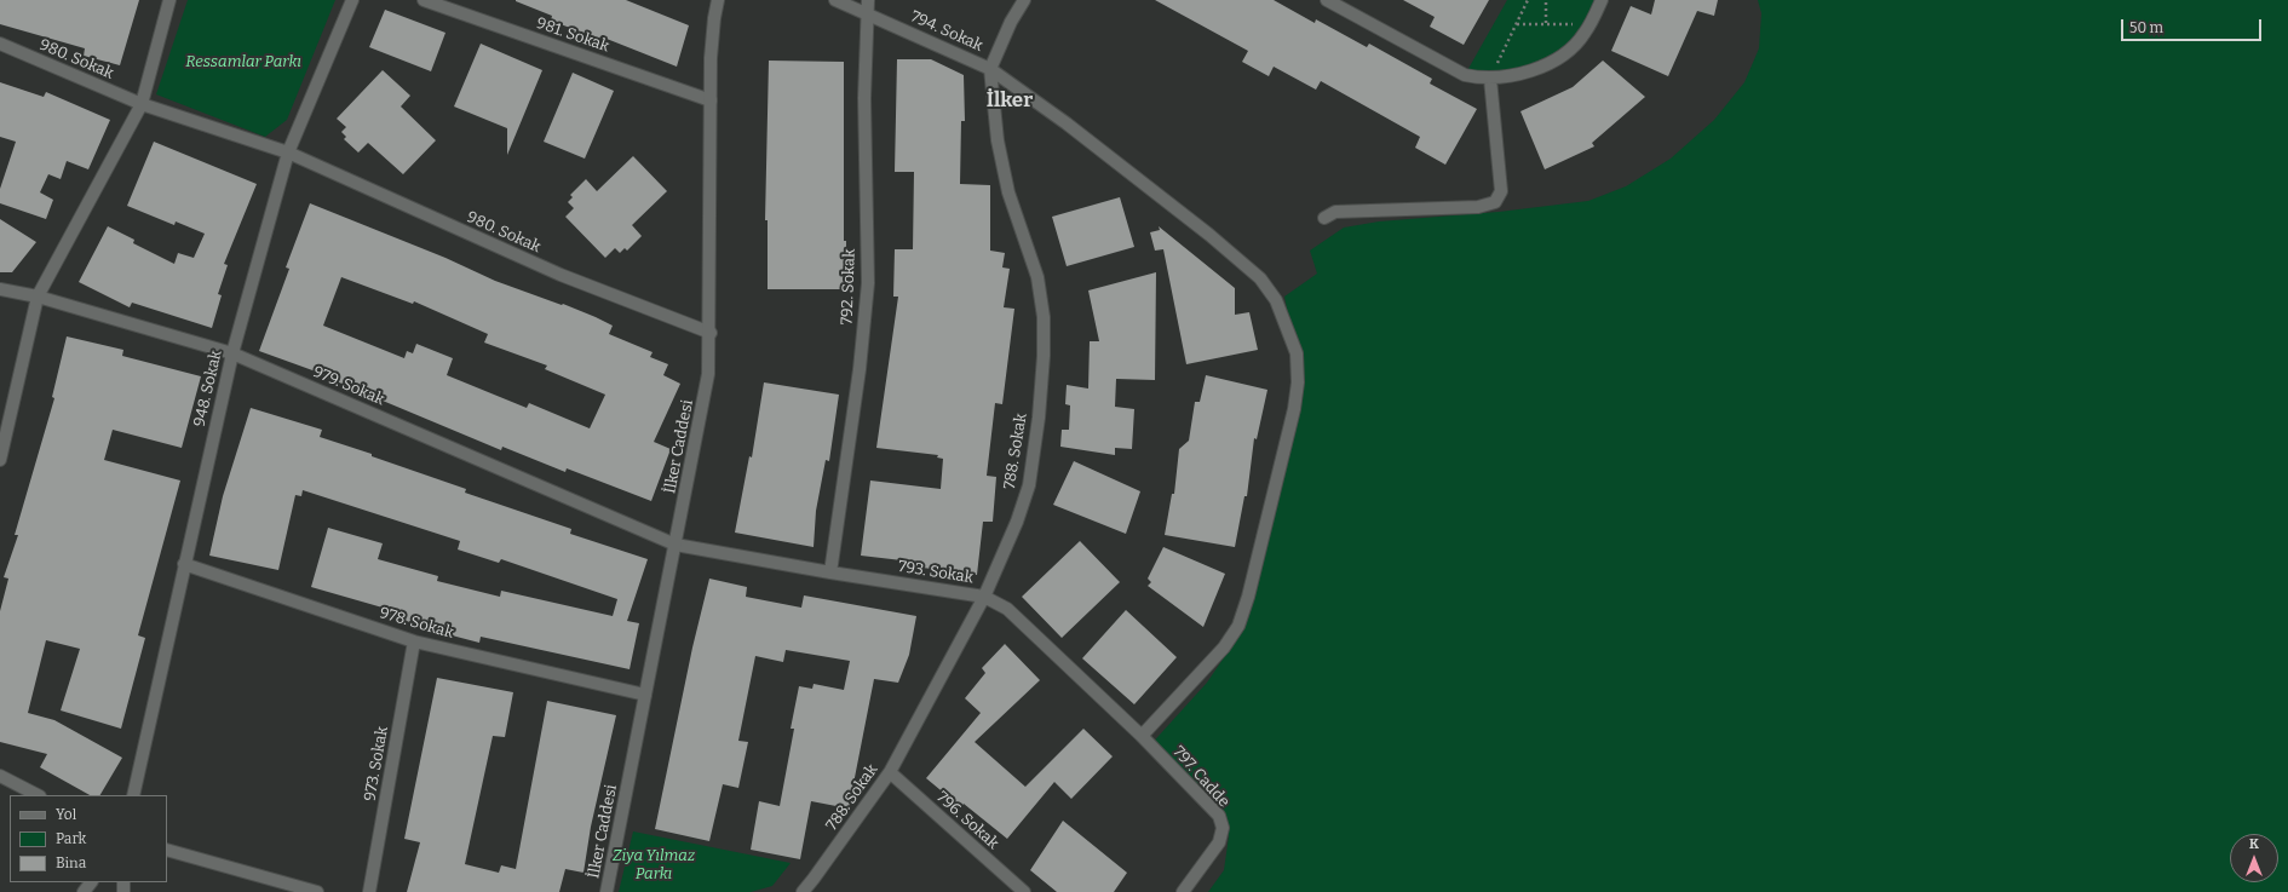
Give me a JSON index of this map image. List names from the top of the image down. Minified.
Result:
{"streets":{"street":["794. Sokak","981. Sokak","980. Sokak","792. Sokak","979. Sokak","948. Sokak","İlker Caddesi","788. Sokak","793. Sokak","978. Sokak","973. Sokak","797. Cadde","796. Sokak"]},"crossings":[["794. Sokak","792. Sokak"],["794. Sokak","788. Sokak"],["794. Sokak","793. Sokak"],["794. Sokak","797. Cadde"],["981. Sokak","İlker Caddesi"],["980. Sokak","948. Sokak"],["980. Sokak","İlker Caddesi"],["792. Sokak","793. Sokak"],["979. Sokak","948. Sokak"],["979. Sokak","İlker Caddesi"],["979. Sokak","793. Sokak"],["948. Sokak","978. Sokak"],["İlker Caddesi","793. Sokak"],["İlker Caddesi","978. Sokak"],["788. Sokak","793. Sokak"],["788. Sokak","796. Sokak"],["793. Sokak","797. Cadde"],["978. Sokak","973. Sokak"]],"districts":["İlker"],"parks":["Ressamlar Parkı","Ziya Yılmaz Parkı"],"legend":["Yol","Park","Bina"],"scale_bar":"50 m","north":"top"}
